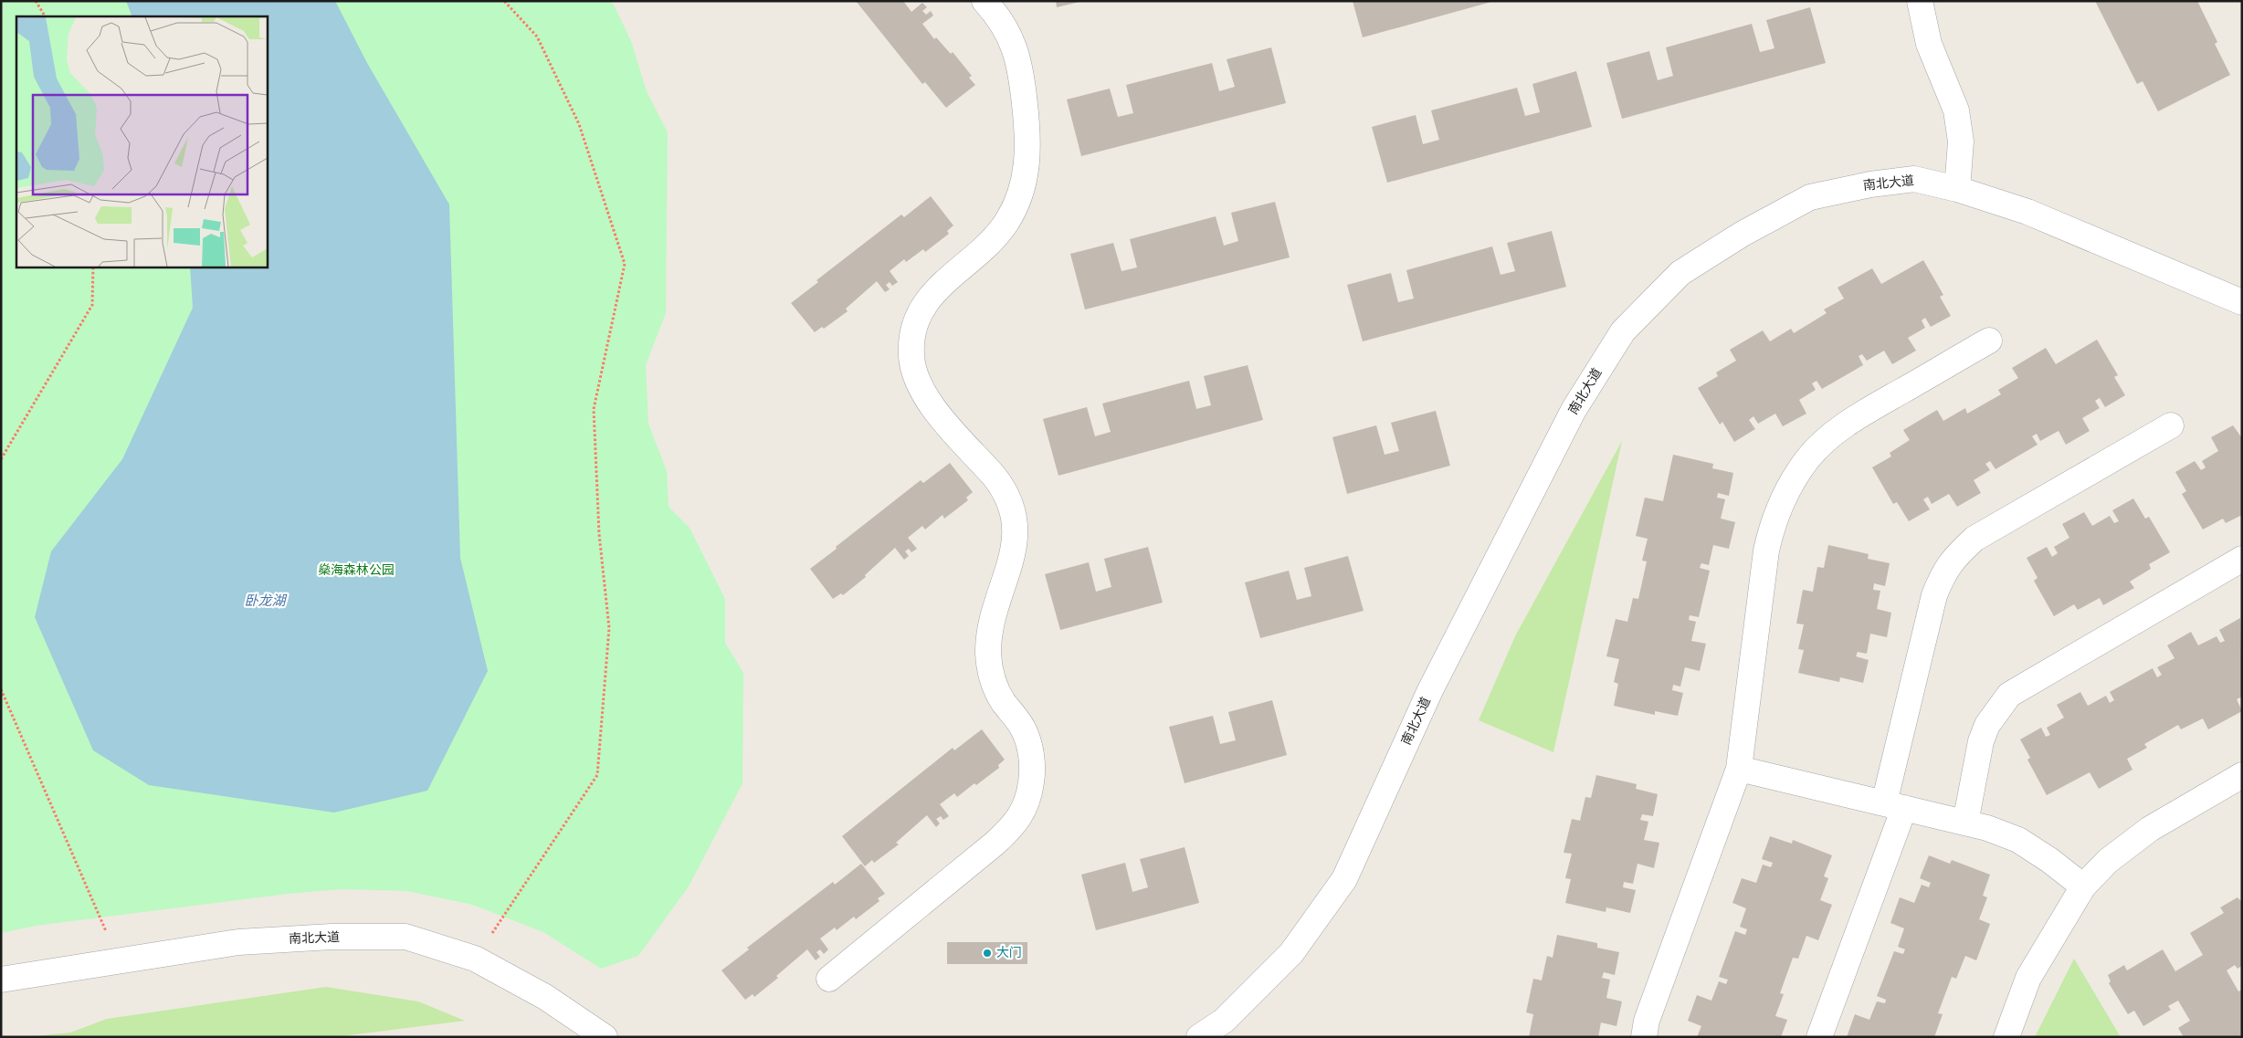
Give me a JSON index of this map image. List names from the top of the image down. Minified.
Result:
{"streets":{"street":["南北大道"]},"water":["卧龙湖"],"parks":["燊海森林公园"],"places":["大门"]}
